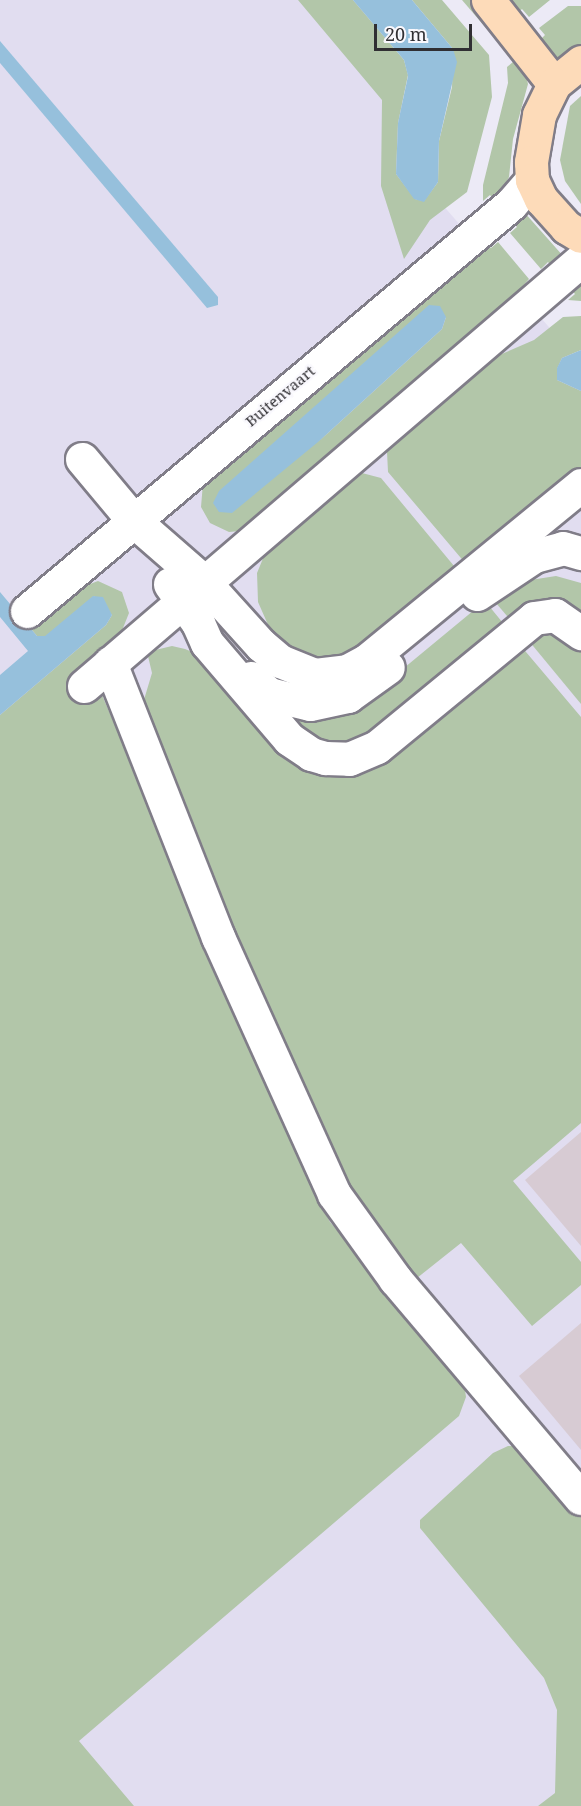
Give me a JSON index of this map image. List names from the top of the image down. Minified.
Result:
{"streets":{"street":["Buitenvaart"]},"scale_bar":"20 m"}
